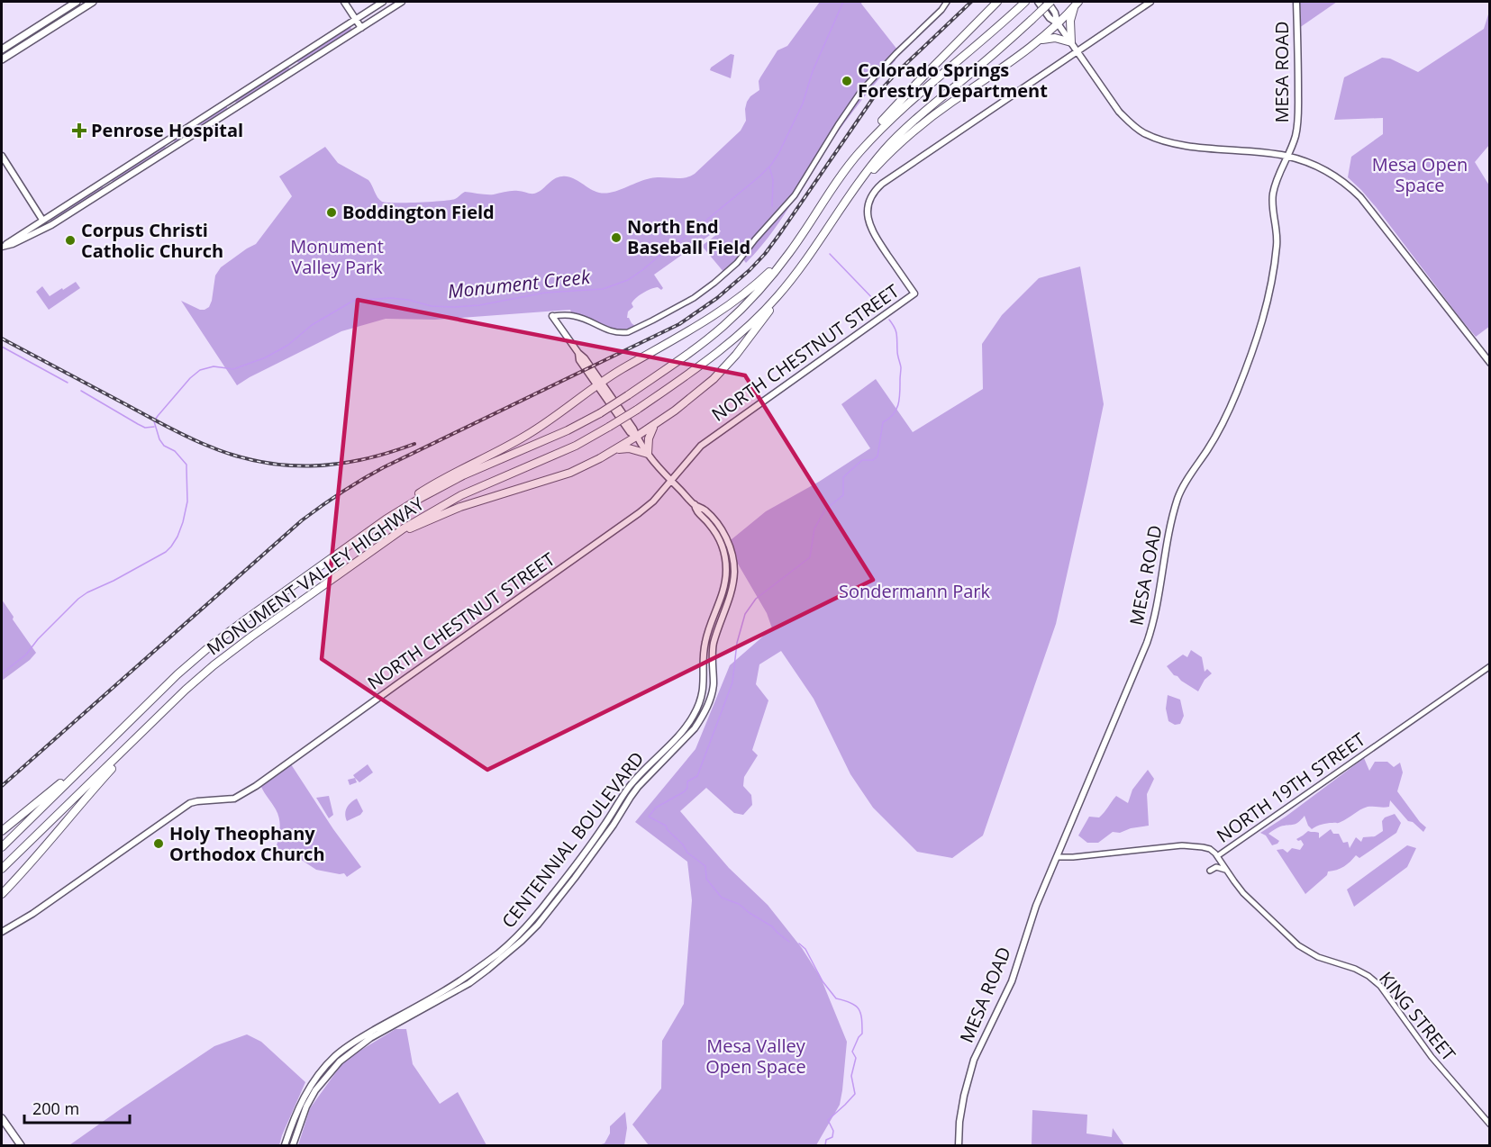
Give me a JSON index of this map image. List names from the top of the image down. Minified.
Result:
{"streets":{"highway":["MONUMENT VALLEY HIGHWAY"],"main road":["MESA ROAD","NORTH CHESTNUT STREET","CENTENNIAL BOULEVARD"],"street":["NORTH 19TH STREET","KING STREET"]},"crossings":[["MESA ROAD","NORTH 19TH STREET"],["NORTH CHESTNUT STREET","CENTENNIAL BOULEVARD"],["NORTH 19TH STREET","KING STREET"]],"water":["Monument Creek"],"parks":["Mesa Open Space","Monument Valley Park","Sondermann Park","Mesa Valley Open Space"],"places":{"other":["Colorado Springs Forestry Department","Boddington Field","North End Baseball Field","Corpus Christi Catholic Church","Holy Theophany Orthodox Church"],"health":["Penrose Hospital"]},"scale_bar":"200 m"}
